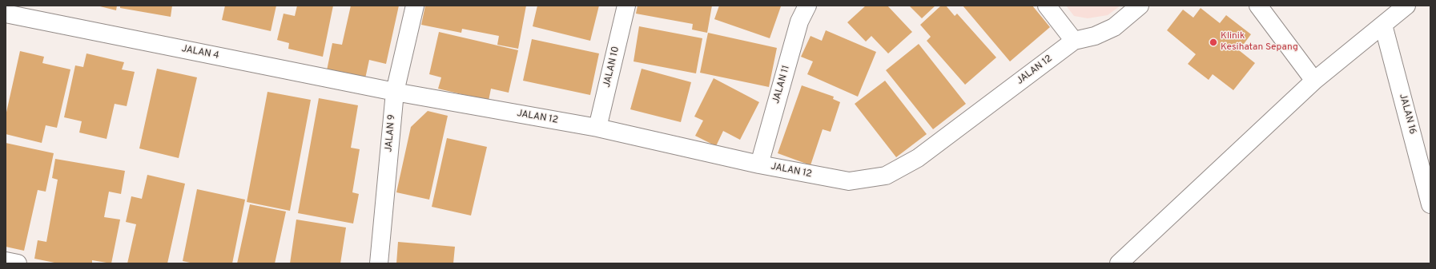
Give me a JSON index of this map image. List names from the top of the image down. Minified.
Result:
{"streets":{"street":["JALAN 4","JALAN 10","JALAN 12","JALAN 11","JALAN 16","JALAN 9"]},"crossings":[["JALAN 4","JALAN 12"],["JALAN 4","JALAN 9"],["JALAN 10","JALAN 12"],["JALAN 12","JALAN 11"],["JALAN 12","JALAN 9"]],"places":["Klinik Kesihatan Sepang"]}
